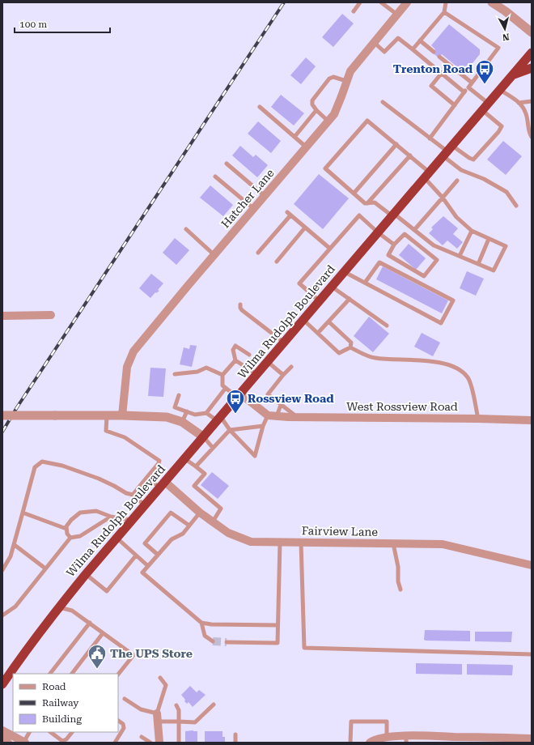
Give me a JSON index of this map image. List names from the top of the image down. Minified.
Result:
{"streets":{"highway":["Wilma Rudolph Boulevard"],"street":["Hatcher Lane","West Rossview Road","Fairview Lane"]},"crossings":[["Wilma Rudolph Boulevard","Fairview Lane"]],"places":{"bus stop":["Trenton Road","Rossview Road"],"public building":["The UPS Store"]},"legend":["Road","Railway","Building"],"scale_bar":"100 m","north":"bottom"}
